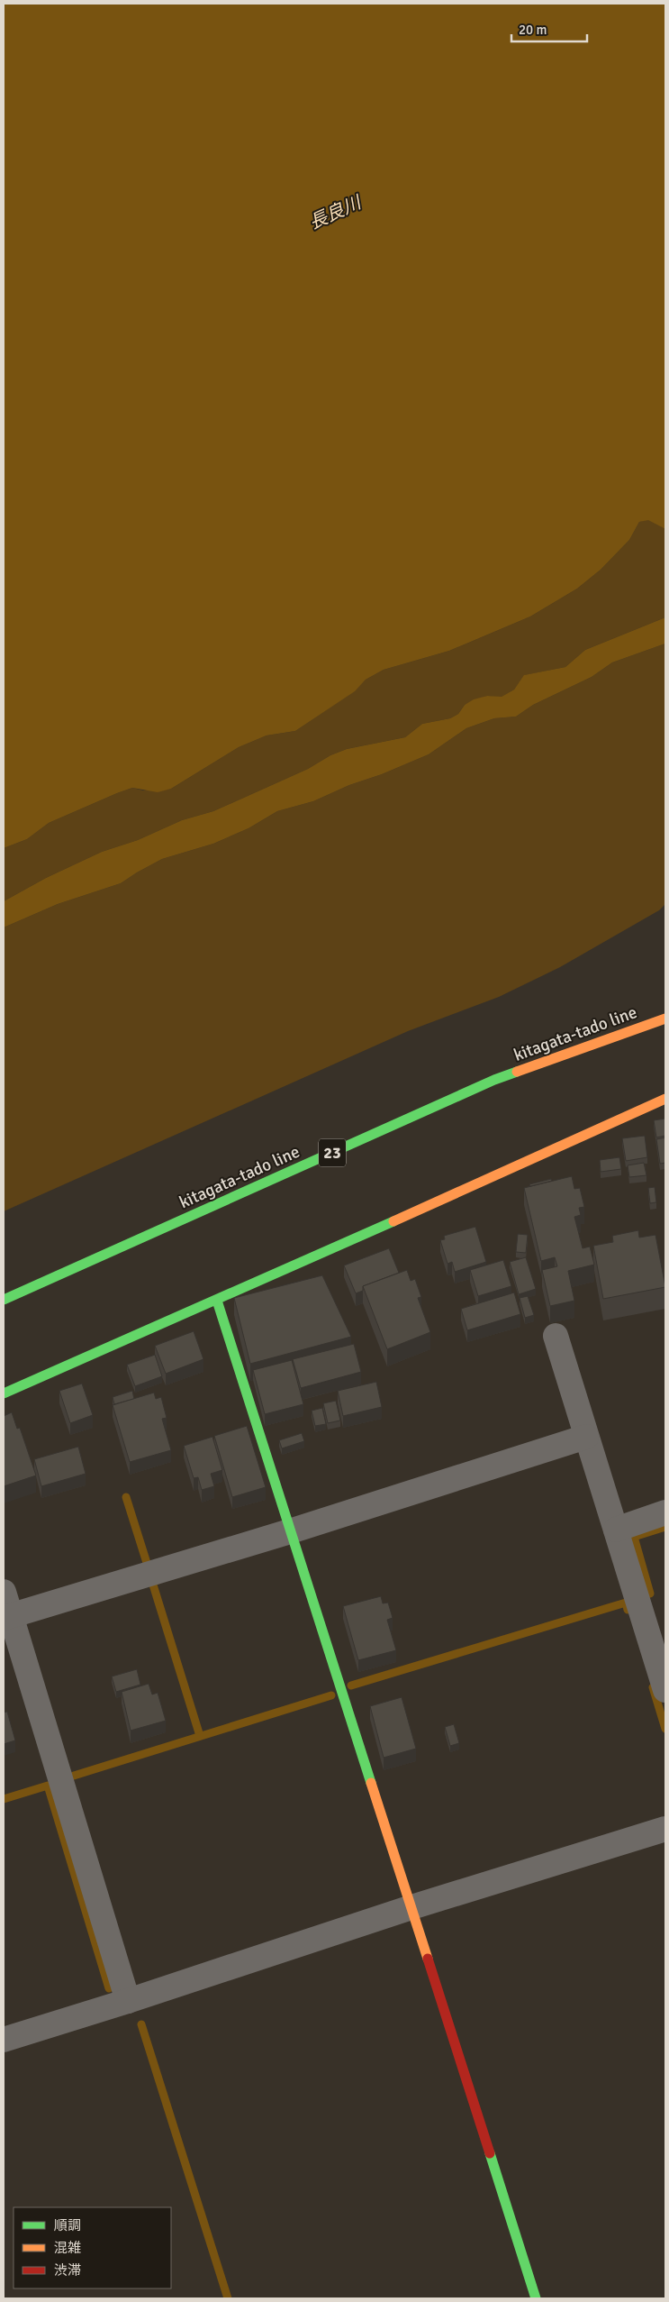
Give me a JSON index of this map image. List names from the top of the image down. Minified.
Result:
{"streets":{"street":["kitagata-tado line","23"]},"water":["長良川"],"legend":["順調","混雑","渋滞"],"scale_bar":"20 m"}
